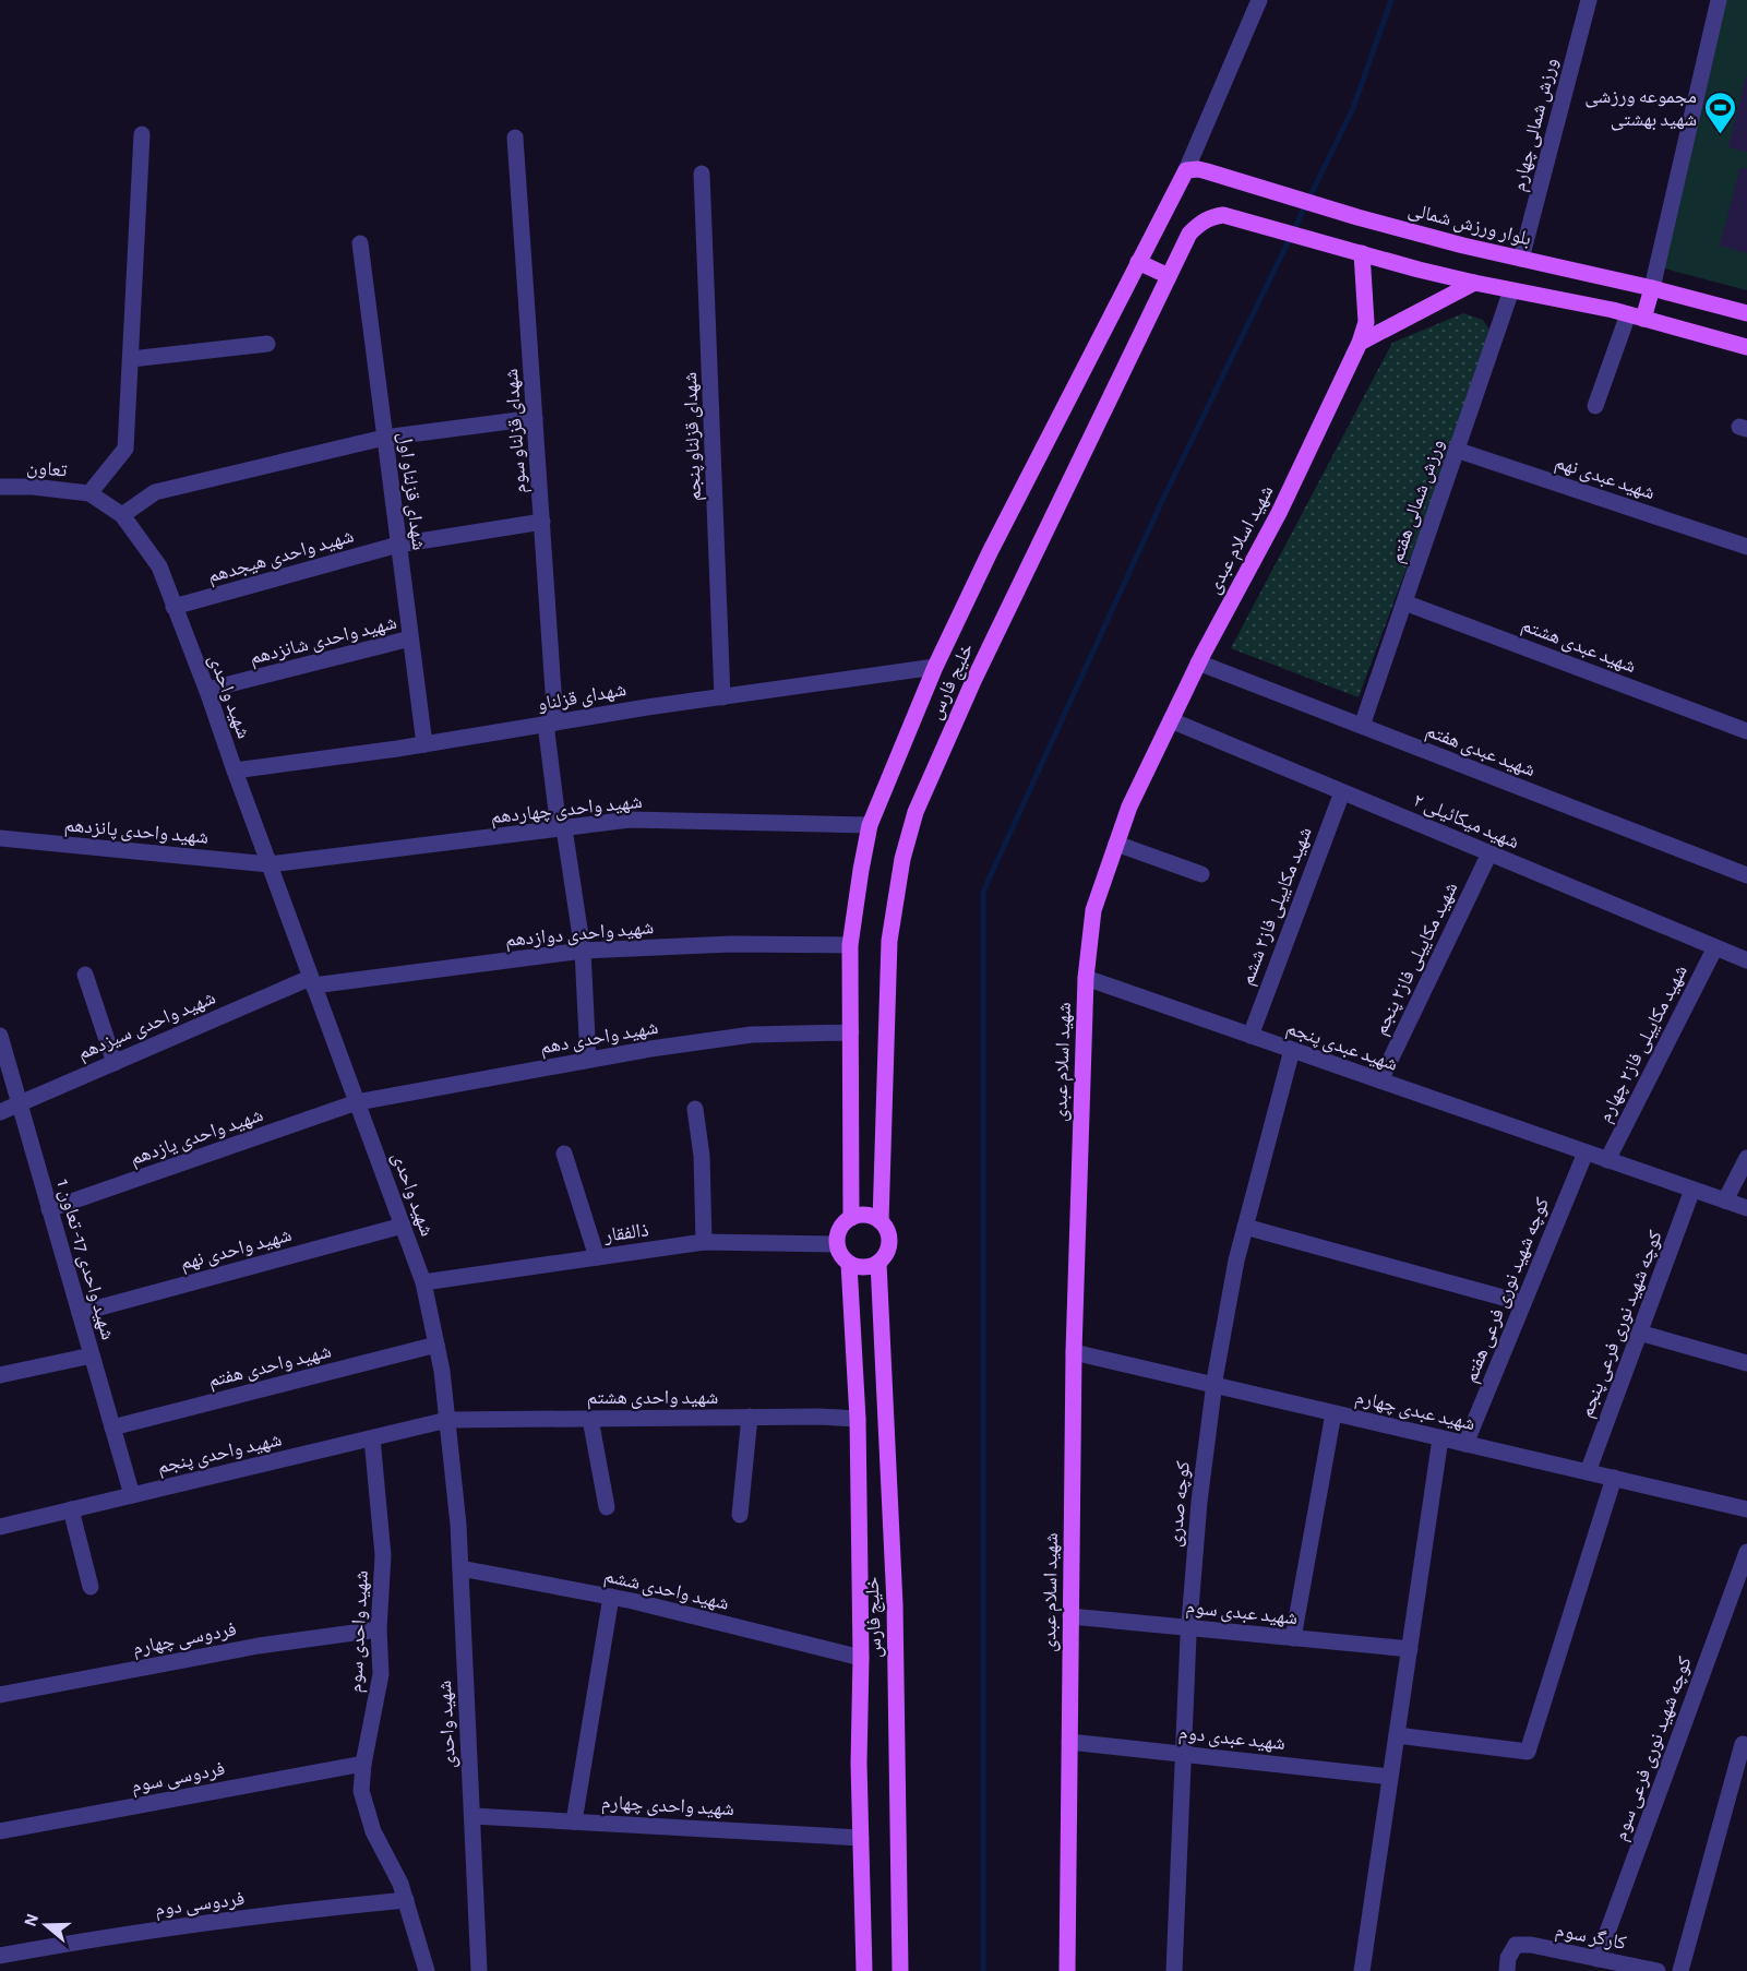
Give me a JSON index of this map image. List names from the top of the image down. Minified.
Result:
{"streets":{"main road":["بلوار ورزش شمالی","شهید اسلام عبدی","خلیج فارس"],"street":["ورزش شمالی چهارم","شهدای قزلناو سوم","شهدای قزلناو پنجم","تعاون","شهید عبدی نهم","شهدای قزلناو اول","ورزش شمالی هفتم","شهید واحدی هیجدهم","شهید واحدی شانزدهم","شهید عبدی هشتم","شهید واحدی","شهدای قزلناو","شهید عبدی هفتم","شهید واحدی چهاردهم","شهید میکائیلی ۲","شهید واحدی پانزدهم","شهید مکاییلی فاز۲ ششم","شهید واحدی دوازدهم","شهید مکاییلی فاز۲ پنجم","شهید واحدی سیزدهم","شهید واحدی دهم","شهید مکاییلی فاز۲ چهارم","شهید عبدی پنجم","شهید واحدی یازدهم","ذالفقار","شهید واحدی نهم","شهید واحدی 17- تعاون 1","کوچه شهید نوری فرعی هفتم","کوچه شهید نوری فرعی پنجم","شهید واحدی هفتم","شهید واحدی هشتم","شهید عبدی چهارم","شهید واحدی پنجم","کوچه صدری","شهید واحدی ششم","شهید عبدی سوم","شهید واحدی سوم","فردوسی چهارم","شهید عبدی دوم","کوچه شهید نوری فرعی سوم","فردوسی سوم","شهید واحدی چهارم","فردوسی دوم","کارگر سوم"]},"crossings":[["ورزش شمالی چهارم","بلوار ورزش شمالی"],["شهدای قزلناو سوم","شهید واحدی هیجدهم"],["شهدای قزلناو سوم","شهدای قزلناو"],["شهدای قزلناو سوم","شهید واحدی چهاردهم"],["شهدای قزلناو سوم","شهید واحدی دوازدهم"],["شهدای قزلناو سوم","شهید واحدی دهم"],["شهدای قزلناو پنجم","شهدای قزلناو"],["تعاون","شهید واحدی"],["شهید عبدی نهم","ورزش شمالی هفتم"],["شهدای قزلناو اول","شهید واحدی هیجدهم"],["شهدای قزلناو اول","شهید واحدی شانزدهم"],["شهدای قزلناو اول","شهدای قزلناو"],["ورزش شمالی هفتم","شهید عبدی هشتم"],["ورزش شمالی هفتم","شهید عبدی هفتم"],["شهید اسلام عبدی","خلیج فارس"],["شهید اسلام عبدی","شهید عبدی هفتم"],["شهید اسلام عبدی","شهید میکائیلی ۲"],["شهید اسلام عبدی","شهید عبدی پنجم"],["شهید اسلام عبدی","شهید عبدی چهارم"],["شهید اسلام عبدی","شهید عبدی سوم"],["شهید اسلام عبدی","شهید عبدی دوم"],["شهید واحدی هیجدهم","شهید واحدی"],["شهید واحدی شانزدهم","شهید واحدی"],["خلیج فارس","ذالفقار"],["خلیج فارس","شهید واحدی هشتم"],["خلیج فارس","شهید واحدی ششم"],["خلیج فارس","شهید واحدی چهارم"],["شهید واحدی","شهدای قزلناو"],["شهید واحدی","شهید واحدی چهاردهم"],["شهید واحدی","شهید واحدی پانزدهم"],["شهید واحدی","شهید واحدی دوازدهم"],["شهید واحدی","شهید واحدی سیزدهم"],["شهید واحدی","شهید واحدی دهم"],["شهید واحدی","شهید واحدی یازدهم"],["شهید واحدی","ذالفقار"],["شهید واحدی","شهید واحدی نهم"],["شهید واحدی","شهید واحدی هفتم"],["شهید واحدی","شهید واحدی هشتم"],["شهید واحدی","شهید واحدی پنجم"],["شهید واحدی","شهید واحدی ششم"],["شهید واحدی","شهید واحدی چهارم"],["شهید واحدی چهاردهم","شهید واحدی پانزدهم"],["شهید میکائیلی ۲","شهید مکاییلی فاز۲ ششم"],["شهید میکائیلی ۲","شهید مکاییلی فاز۲ پنجم"],["شهید میکائیلی ۲","شهید مکاییلی فاز۲ چهارم"],["شهید مکاییلی فاز۲ ششم","شهید عبدی پنجم"],["شهید واحدی دوازدهم","شهید واحدی سیزدهم"],["شهید مکاییلی فاز۲ پنجم","شهید عبدی پنجم"],["شهید واحدی سیزدهم","شهید واحدی 17- تعاون 1"],["شهید واحدی دهم","شهید واحدی یازدهم"],["شهید مکاییلی فاز۲ چهارم","شهید عبدی پنجم"],["شهید عبدی پنجم","کوچه شهید نوری فرعی هفتم"],["شهید عبدی پنجم","کوچه شهید نوری فرعی پنجم"],["شهید عبدی پنجم","کوچه صدری"],["شهید واحدی یازدهم","شهید واحدی 17- تعاون 1"],["شهید واحدی نهم","شهید واحدی 17- تعاون 1"],["شهید واحدی 17- تعاون 1","شهید واحدی هفتم"],["شهید واحدی 17- تعاون 1","شهید واحدی پنجم"],["کوچه شهید نوری فرعی هفتم","شهید عبدی چهارم"],["کوچه شهید نوری فرعی پنجم","شهید عبدی چهارم"],["شهید واحدی هشتم","شهید واحدی پنجم"],["شهید عبدی چهارم","کوچه صدری"],["شهید واحدی پنجم","شهید واحدی سوم"],["کوچه صدری","شهید عبدی سوم"],["کوچه صدری","شهید عبدی دوم"],["شهید واحدی سوم","فردوسی چهارم"],["شهید واحدی سوم","فردوسی سوم"],["شهید واحدی سوم","فردوسی دوم"],["کوچه شهید نوری فرعی سوم","کارگر سوم"]],"places":{"sports":["مجموعه ورزشی شهید بهشتی"]},"north":"left"}
